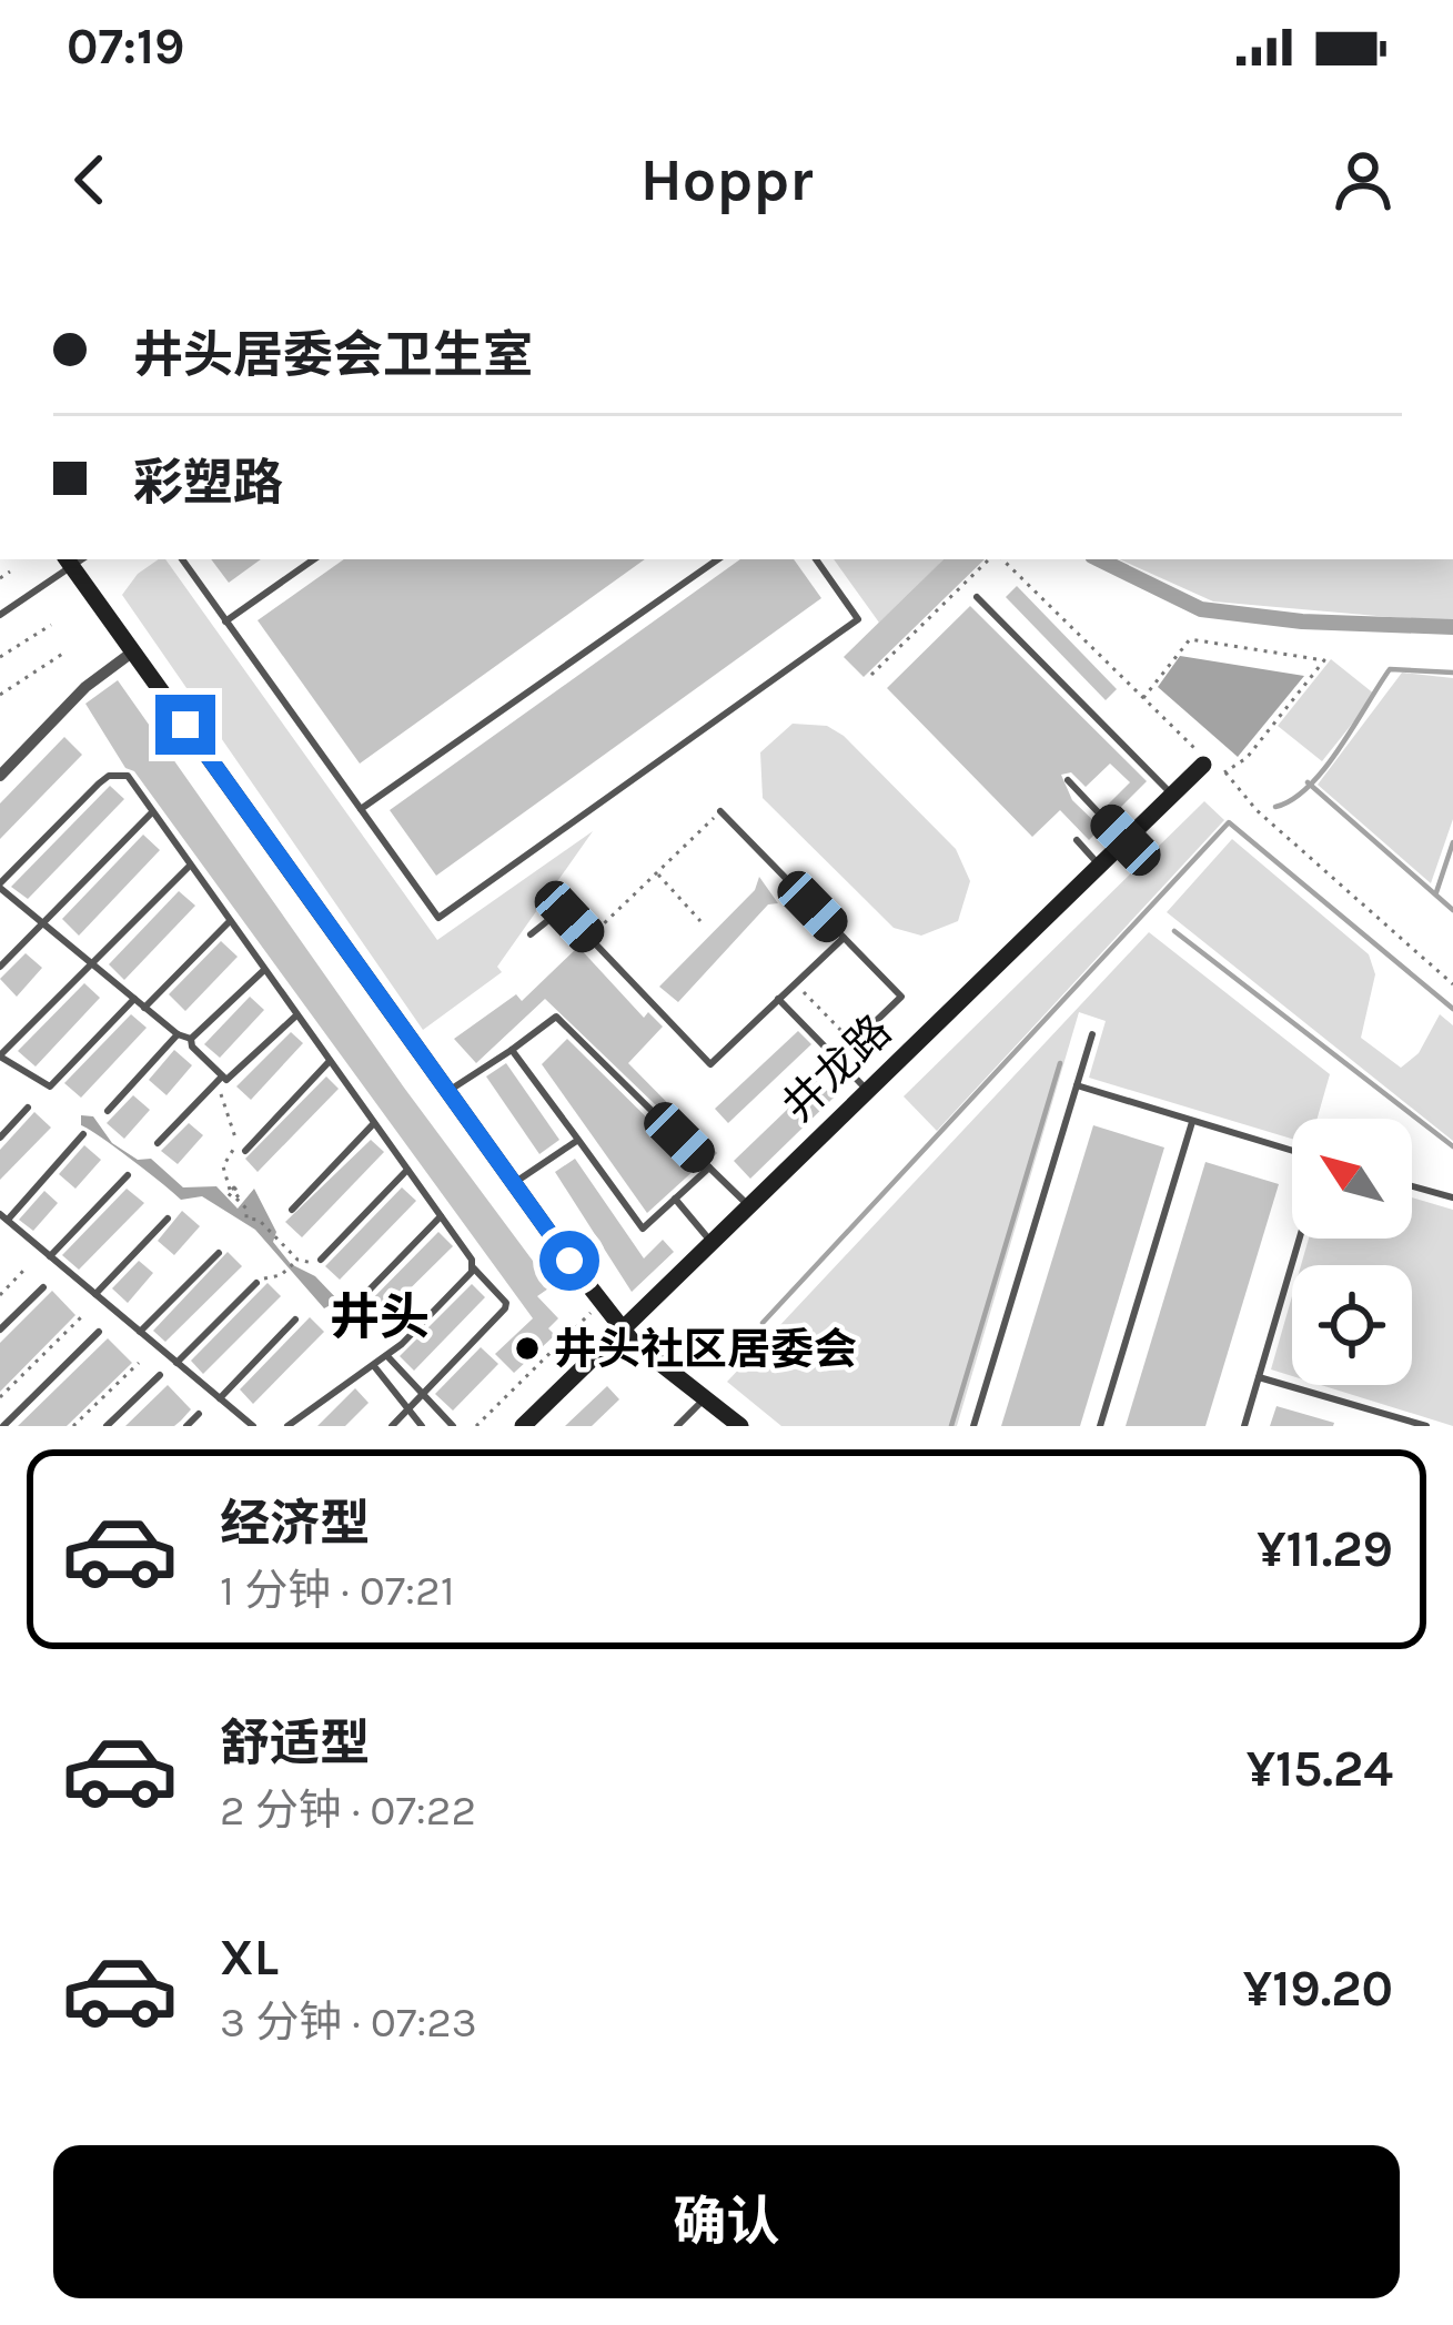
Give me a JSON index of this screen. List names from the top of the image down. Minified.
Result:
{"streets":{"street":["井龙路"]},"districts":["井头"],"places":["井头社区居委会"],"north":"top left","page":{"status":"07:19","header":"Hoppr","banner":["井头居委会卫生室","彩塑路"],"list":[{"name":"经济型","note":"1 分钟 · 07:21","value":"¥11.29"},{"name":"舒适型","note":"2 分钟 · 07:22","value":"¥15.24"},{"name":"XL","note":"3 分钟 · 07:23","value":"¥19.20"}],"buttons":"确认"}}
